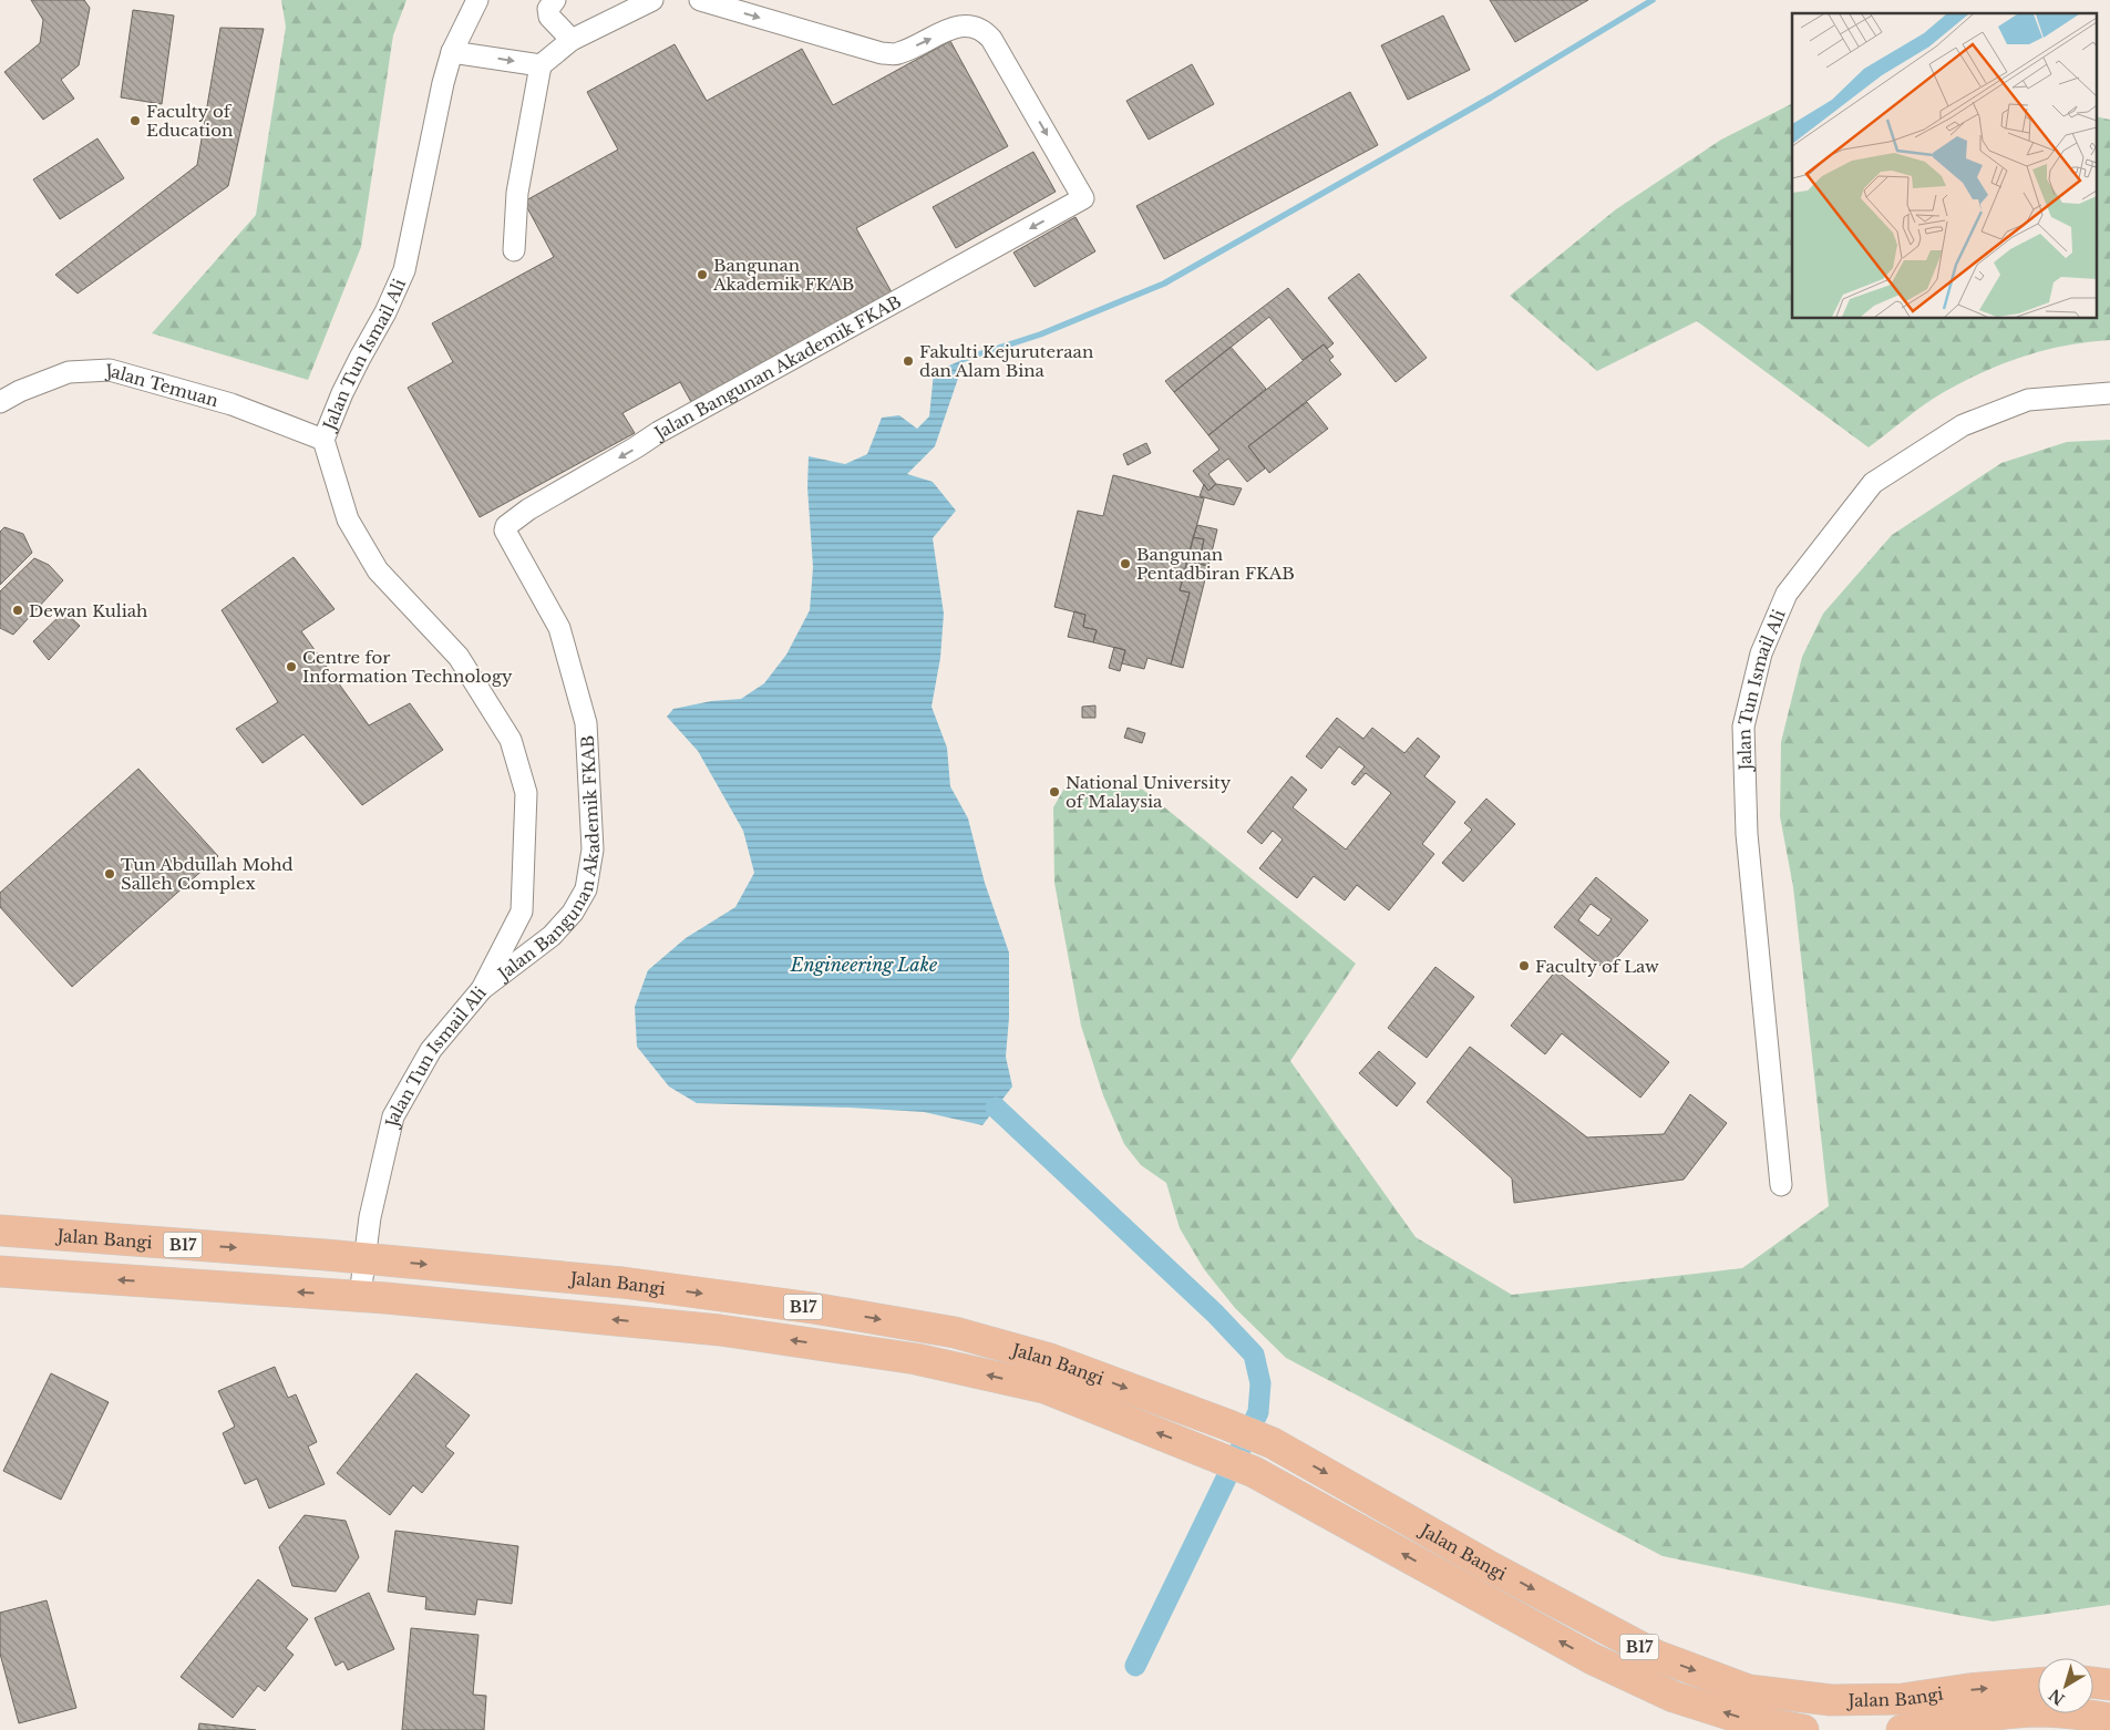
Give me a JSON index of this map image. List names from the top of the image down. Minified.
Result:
{"streets":{"main road":["Jalan Bangi","B17"],"street":["Jalan Tun Ismail Ali","Jalan Bangunan Akademik FKAB","Jalan Temuan"]},"crossings":[["Jalan Tun Ismail Ali","Jalan Bangunan Akademik FKAB"],["Jalan Tun Ismail Ali","Jalan Temuan"],["Jalan Tun Ismail Ali","Jalan Bangi"]],"water":["Engineering Lake"],"places":["Faculty of Education","Bangunan Akademik FKAB","Fakulti Kejuruteraan dan Alam Bina","Bangunan Pentadbiran FKAB","Dewan Kuliah","Centre for Information Technology","National University of Malaysia","Tun Abdullah Mohd Salleh Complex","Faculty of Law"],"north":"bottom left"}
